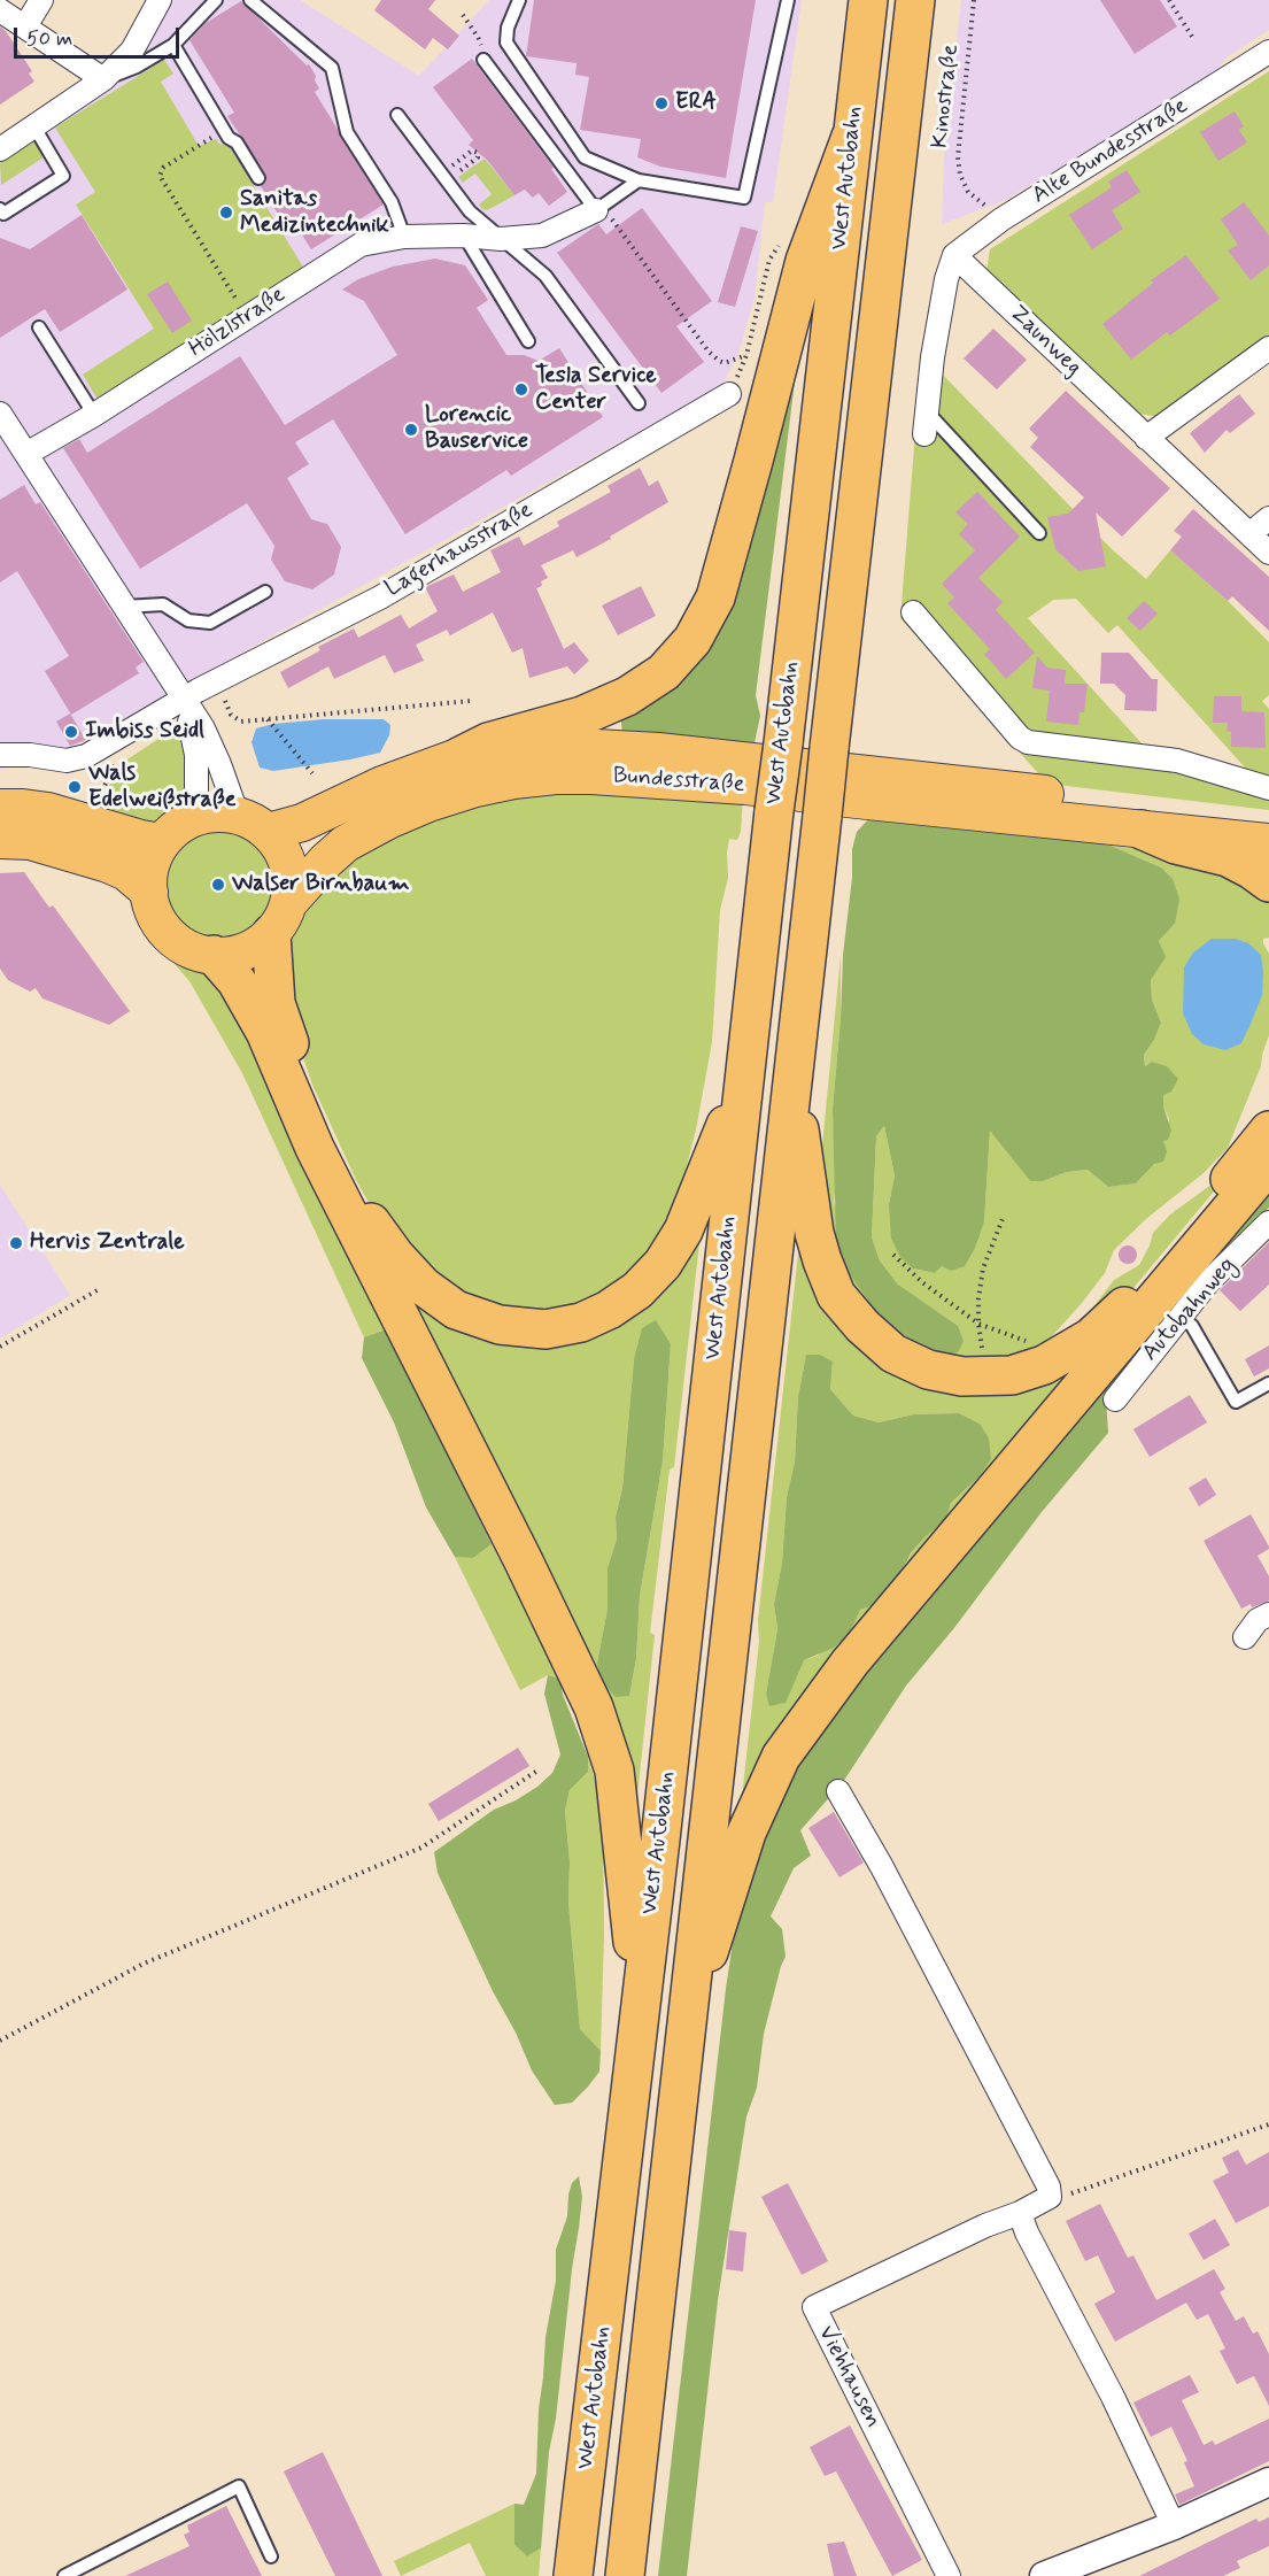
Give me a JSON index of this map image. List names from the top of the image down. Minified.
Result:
{"streets":{"highway":["West Autobahn"],"main road":["Bundesstraße"],"street":["Alte Bundesstraße","Hölzlstraße","Zaunweg","Lagerhausstraße","Autobahnweg","Viehhausen"],"path":["Kinostraße"]},"crossings":[["Kinostraße","Alte Bundesstraße"],["Alte Bundesstraße","Zaunweg"]],"places":["ERA","Sanitas Medizintechnik","Tesla Service Center","Lorencic Bauservice","Imbiss Seidl","Wals Edelweißstraße","Walser Birnbaum","Hervis Zentrale"],"scale_bar":"50 m"}
